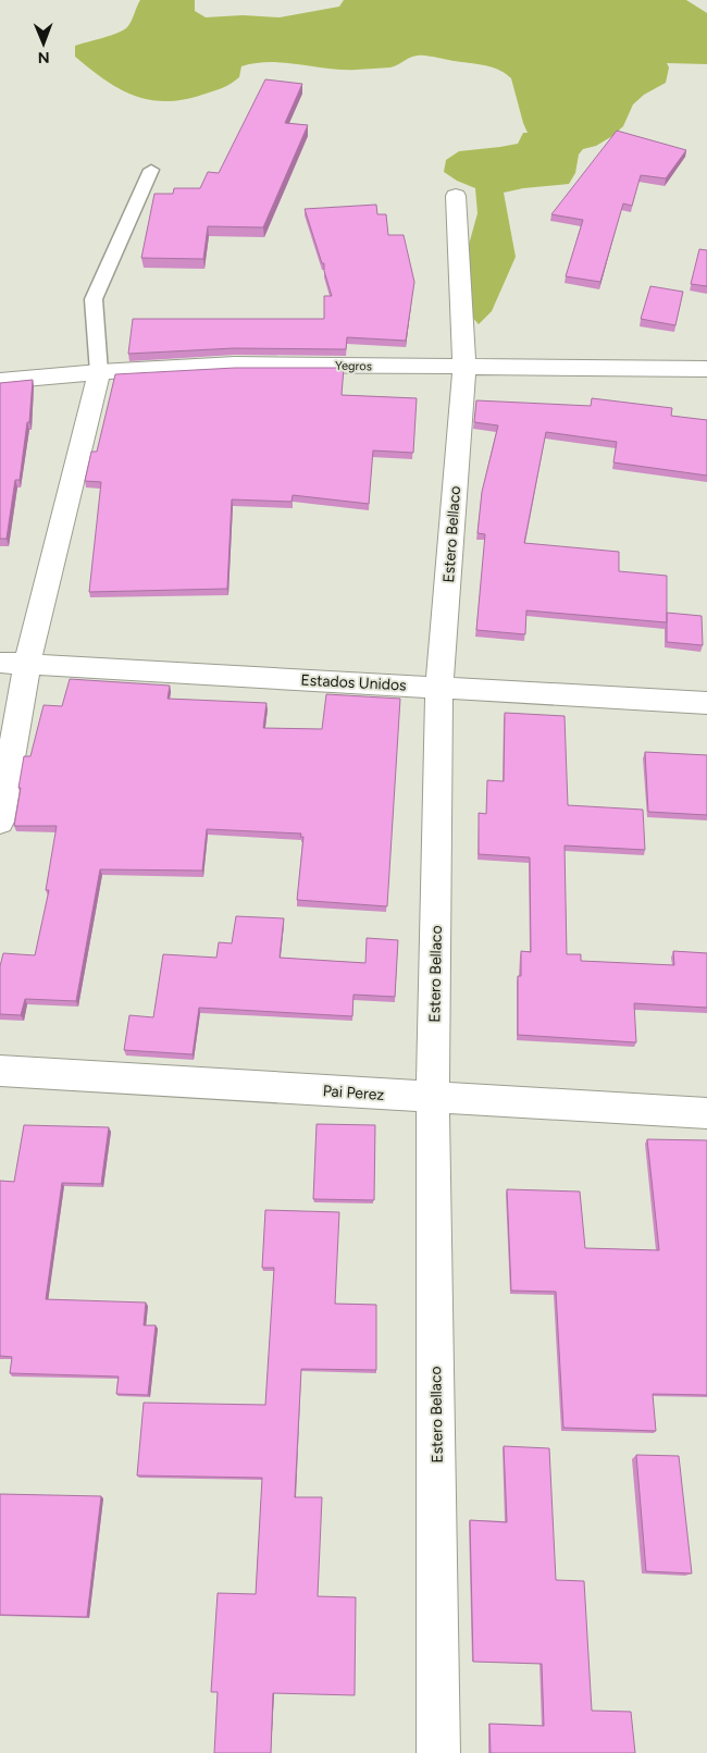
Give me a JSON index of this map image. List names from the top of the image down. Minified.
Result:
{"streets":{"street":["Yegros","Estero Bellaco","Estados Unidos","Pai Perez"]},"crossings":[["Yegros","Estero Bellaco"],["Estero Bellaco","Estados Unidos"],["Estero Bellaco","Pai Perez"]],"north":"bottom"}
